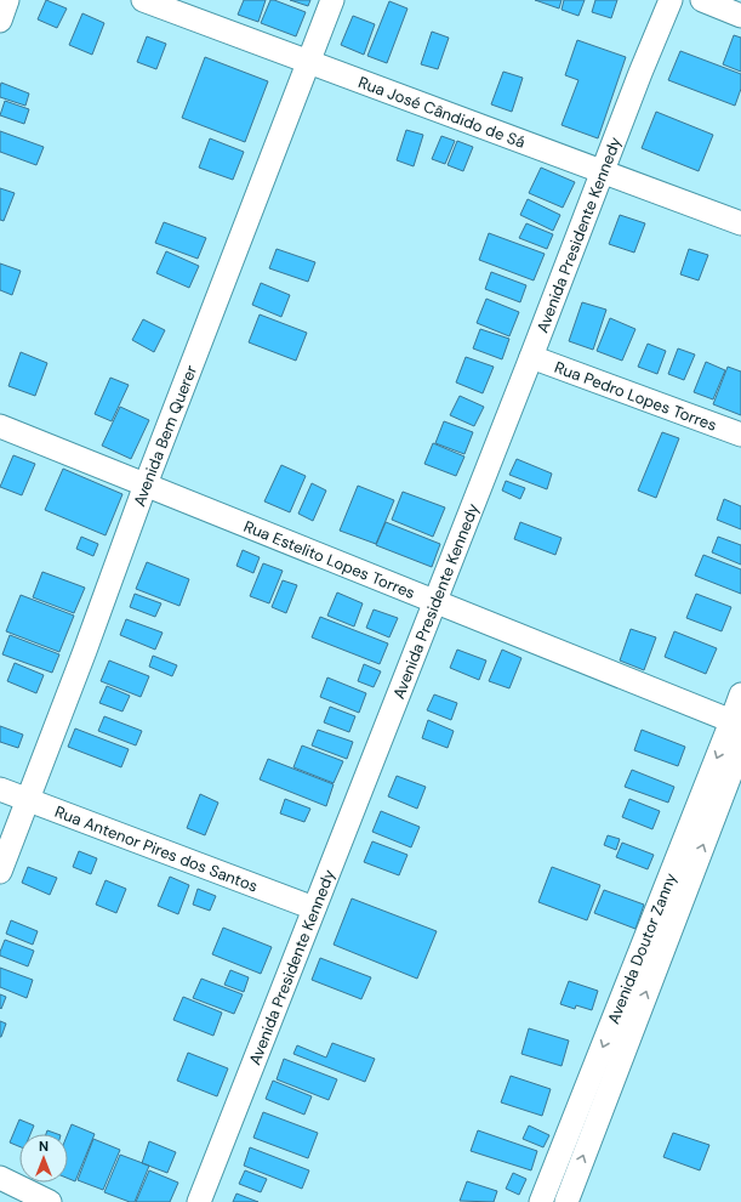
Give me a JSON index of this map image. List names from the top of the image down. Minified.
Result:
{"streets":{"street":["Rua José Cândido de Sá","Avenida Presidente Kennedy","Rua Pedro Lopes Torres","Avenida Bem Querer","Rua Estelito Lopes Torres","Rua Antenor Pires dos Santos","Avenida Doutor Zanny"]},"crossings":[["Rua José Cândido de Sá","Avenida Presidente Kennedy"],["Rua José Cândido de Sá","Avenida Bem Querer"],["Avenida Presidente Kennedy","Rua Pedro Lopes Torres"],["Avenida Presidente Kennedy","Rua Estelito Lopes Torres"],["Avenida Presidente Kennedy","Rua Antenor Pires dos Santos"],["Avenida Bem Querer","Rua Estelito Lopes Torres"],["Avenida Bem Querer","Rua Antenor Pires dos Santos"],["Rua Estelito Lopes Torres","Avenida Doutor Zanny"]],"north":"top"}
